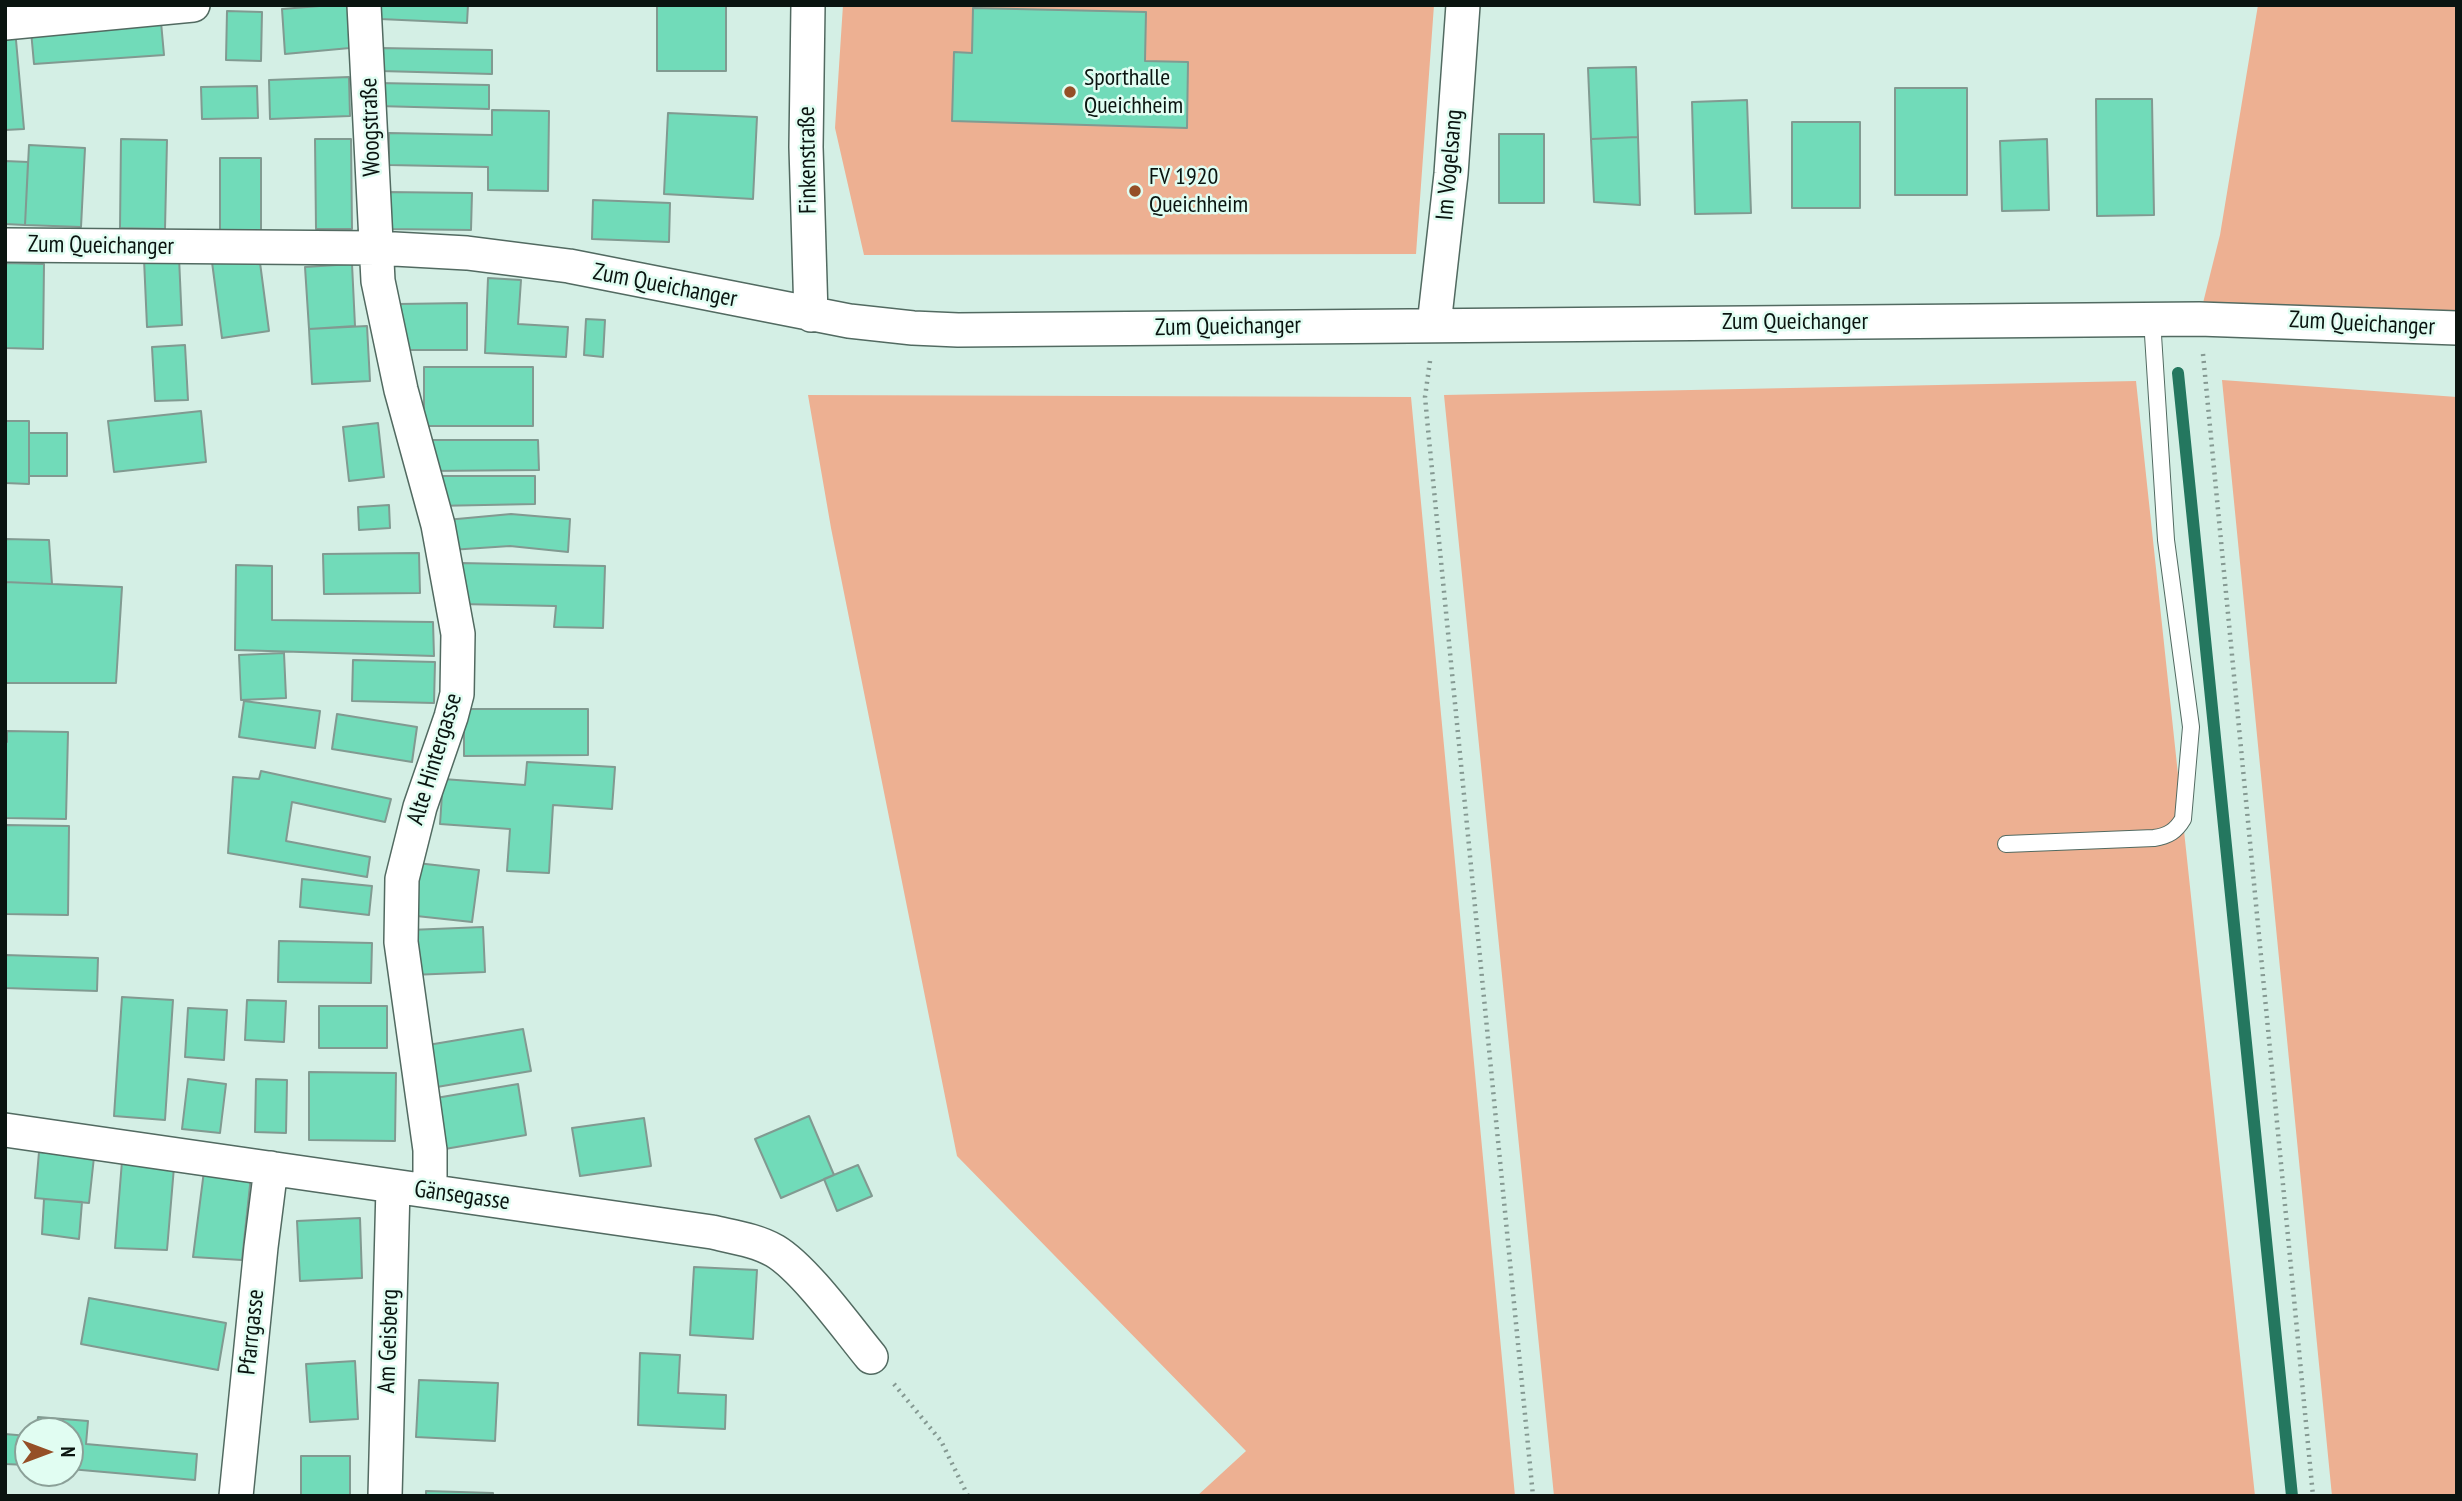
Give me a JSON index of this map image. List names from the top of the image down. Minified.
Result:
{"streets":{"street":["Woogstraße","Finkenstraße","Im Vogelsang","Zum Queichanger","Alte Hintergasse","Gänsegasse","Pfarrgasse","Am Geisberg"]},"crossings":[["Woogstraße","Zum Queichanger"],["Woogstraße","Alte Hintergasse"],["Finkenstraße","Zum Queichanger"],["Im Vogelsang","Zum Queichanger"],["Zum Queichanger","Alte Hintergasse"],["Alte Hintergasse","Gänsegasse"],["Gänsegasse","Pfarrgasse"],["Gänsegasse","Am Geisberg"]],"places":["Sporthalle Queichheim","FV 1920 Queichheim"],"north":"right"}
